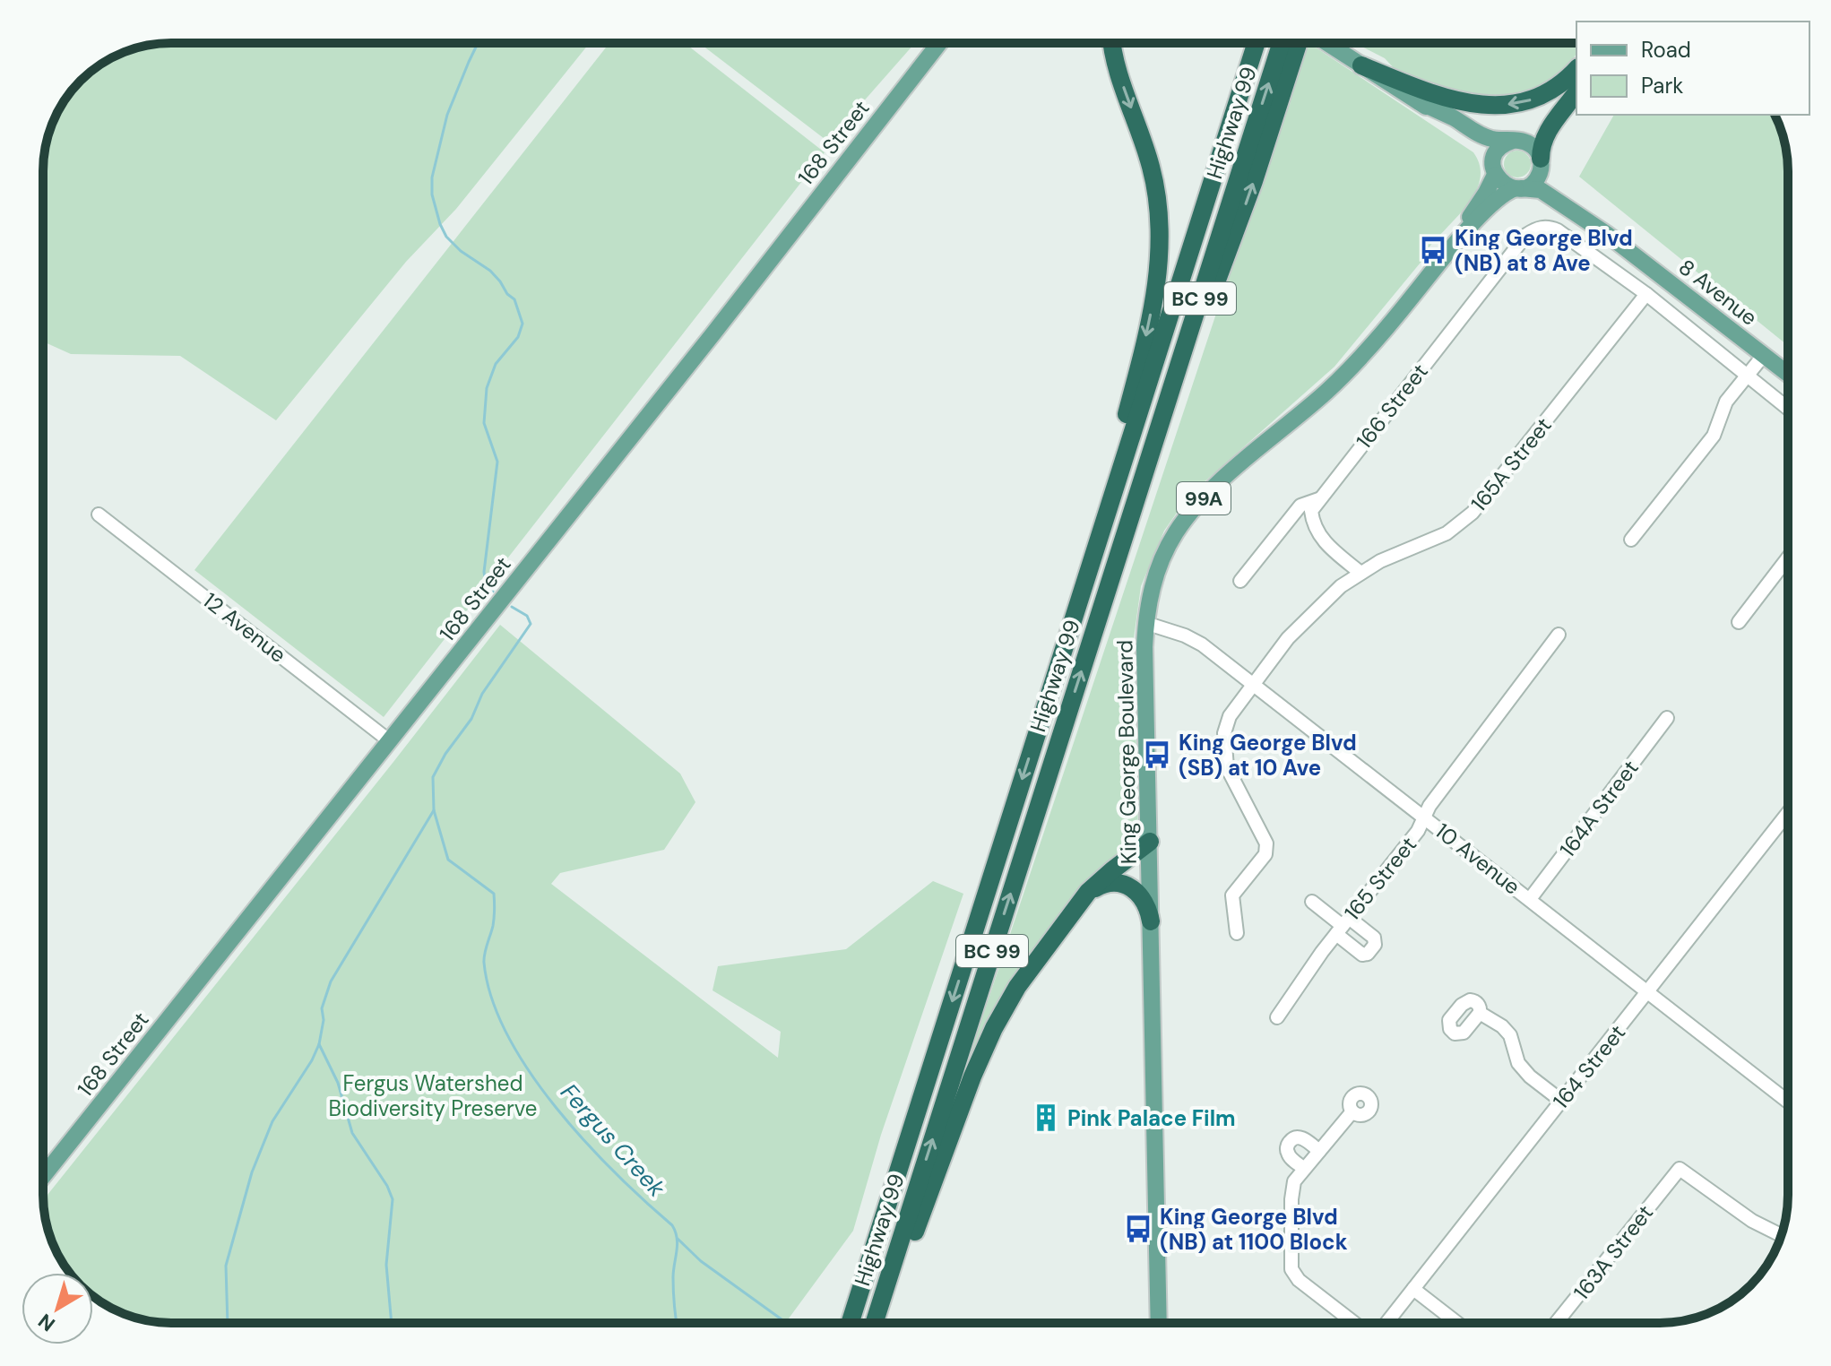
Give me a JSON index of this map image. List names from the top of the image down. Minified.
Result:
{"streets":{"highway":["Highway 99","BC 99"],"main road":["168 Street","8 Avenue","99A","King George Boulevard"],"street":["166 Street","165A Street","12 Avenue","164A Street","10 Avenue","165 Street","164 Street","163A Street"]},"crossings":[["168 Street","12 Avenue"],["8 Avenue","King George Boulevard"],["166 Street","165A Street"],["165A Street","10 Avenue"],["King George Boulevard","10 Avenue"],["164A Street","10 Avenue"],["10 Avenue","165 Street"],["10 Avenue","164 Street"]],"water":["Fergus Creek"],"parks":["Fergus Watershed Biodiversity Preserve"],"places":{"bus stop":["King George Blvd (NB) at 8 Ave","King George Blvd (SB) at 10 Ave","King George Blvd (NB) at 1100 Block"],"building":["Pink Palace Film"]},"legend":["Road","Park"],"north":"bottom left"}
